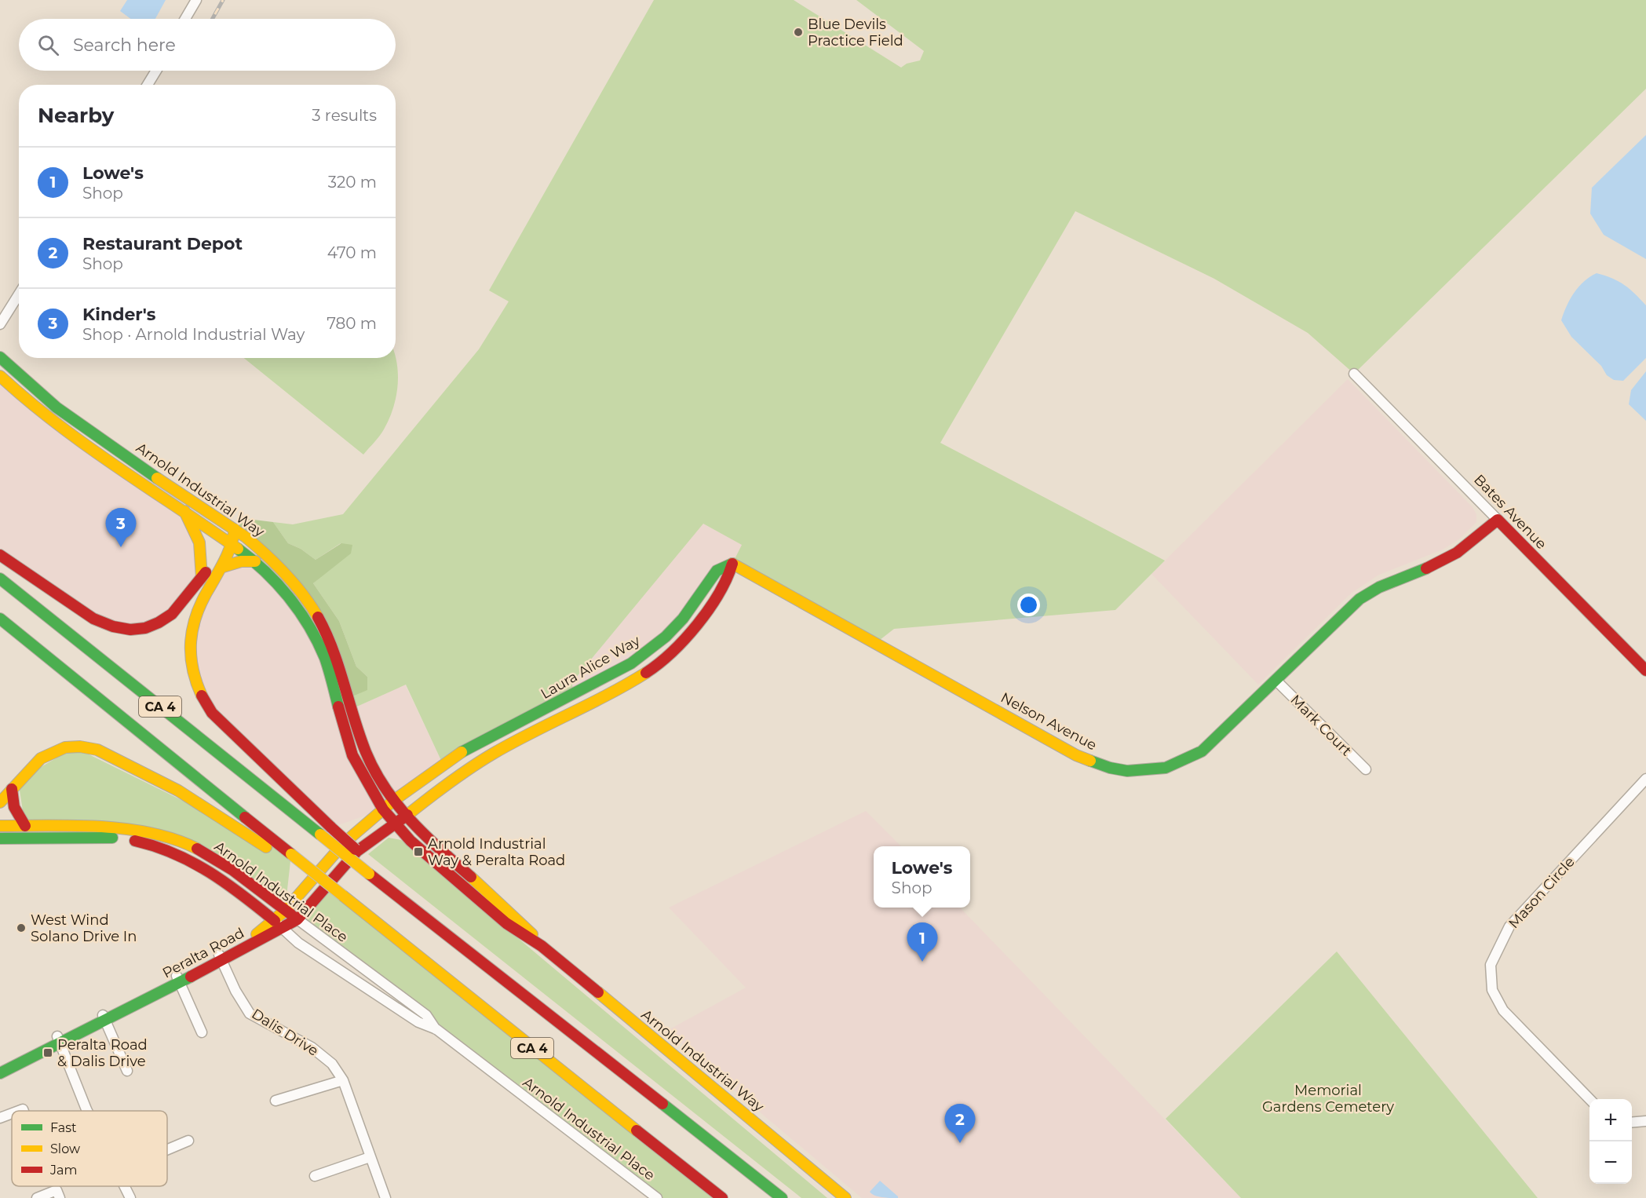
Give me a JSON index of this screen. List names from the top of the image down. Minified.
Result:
{"streets":{"main road":["Arnold Industrial Way","Bates Avenue","Laura Alice Way","CA 4","Nelson Avenue","Arnold Industrial Place","Peralta Road"],"street":["Mark Court","Mason Circle","Dalis Drive"]},"crossings":[["Arnold Industrial Way","Laura Alice Way"],["Arnold Industrial Way","Peralta Road"],["Bates Avenue","Nelson Avenue"],["Laura Alice Way","Nelson Avenue"],["Laura Alice Way","Peralta Road"],["Nelson Avenue","Mark Court"],["Arnold Industrial Place","Peralta Road"],["Peralta Road","Dalis Drive"]],"parks":["Memorial Gardens Cemetery"],"places":{"other":["Blue Devils Practice Field","West Wind Solano Drive In"],"transit":["Arnold Industrial Way & Peralta Road","Peralta Road & Dalis Drive"]},"legend":["Fast","Slow","Jam"],"page":{"search":"Search here","heading":["Nearby","3 results"],"list":[{"mark":"1","name":"Lowe's","note":"Shop","value":"320 m"},{"mark":"2","name":"Restaurant Depot","note":"Shop","value":"470 m"},{"mark":"3","name":"Kinder's","note":"Shop · Arnold Industrial Way","value":"780 m"}],"pins":["3","1","2"],"popup":["Lowe's","Shop"],"map_buttons":["+","−"]}}
